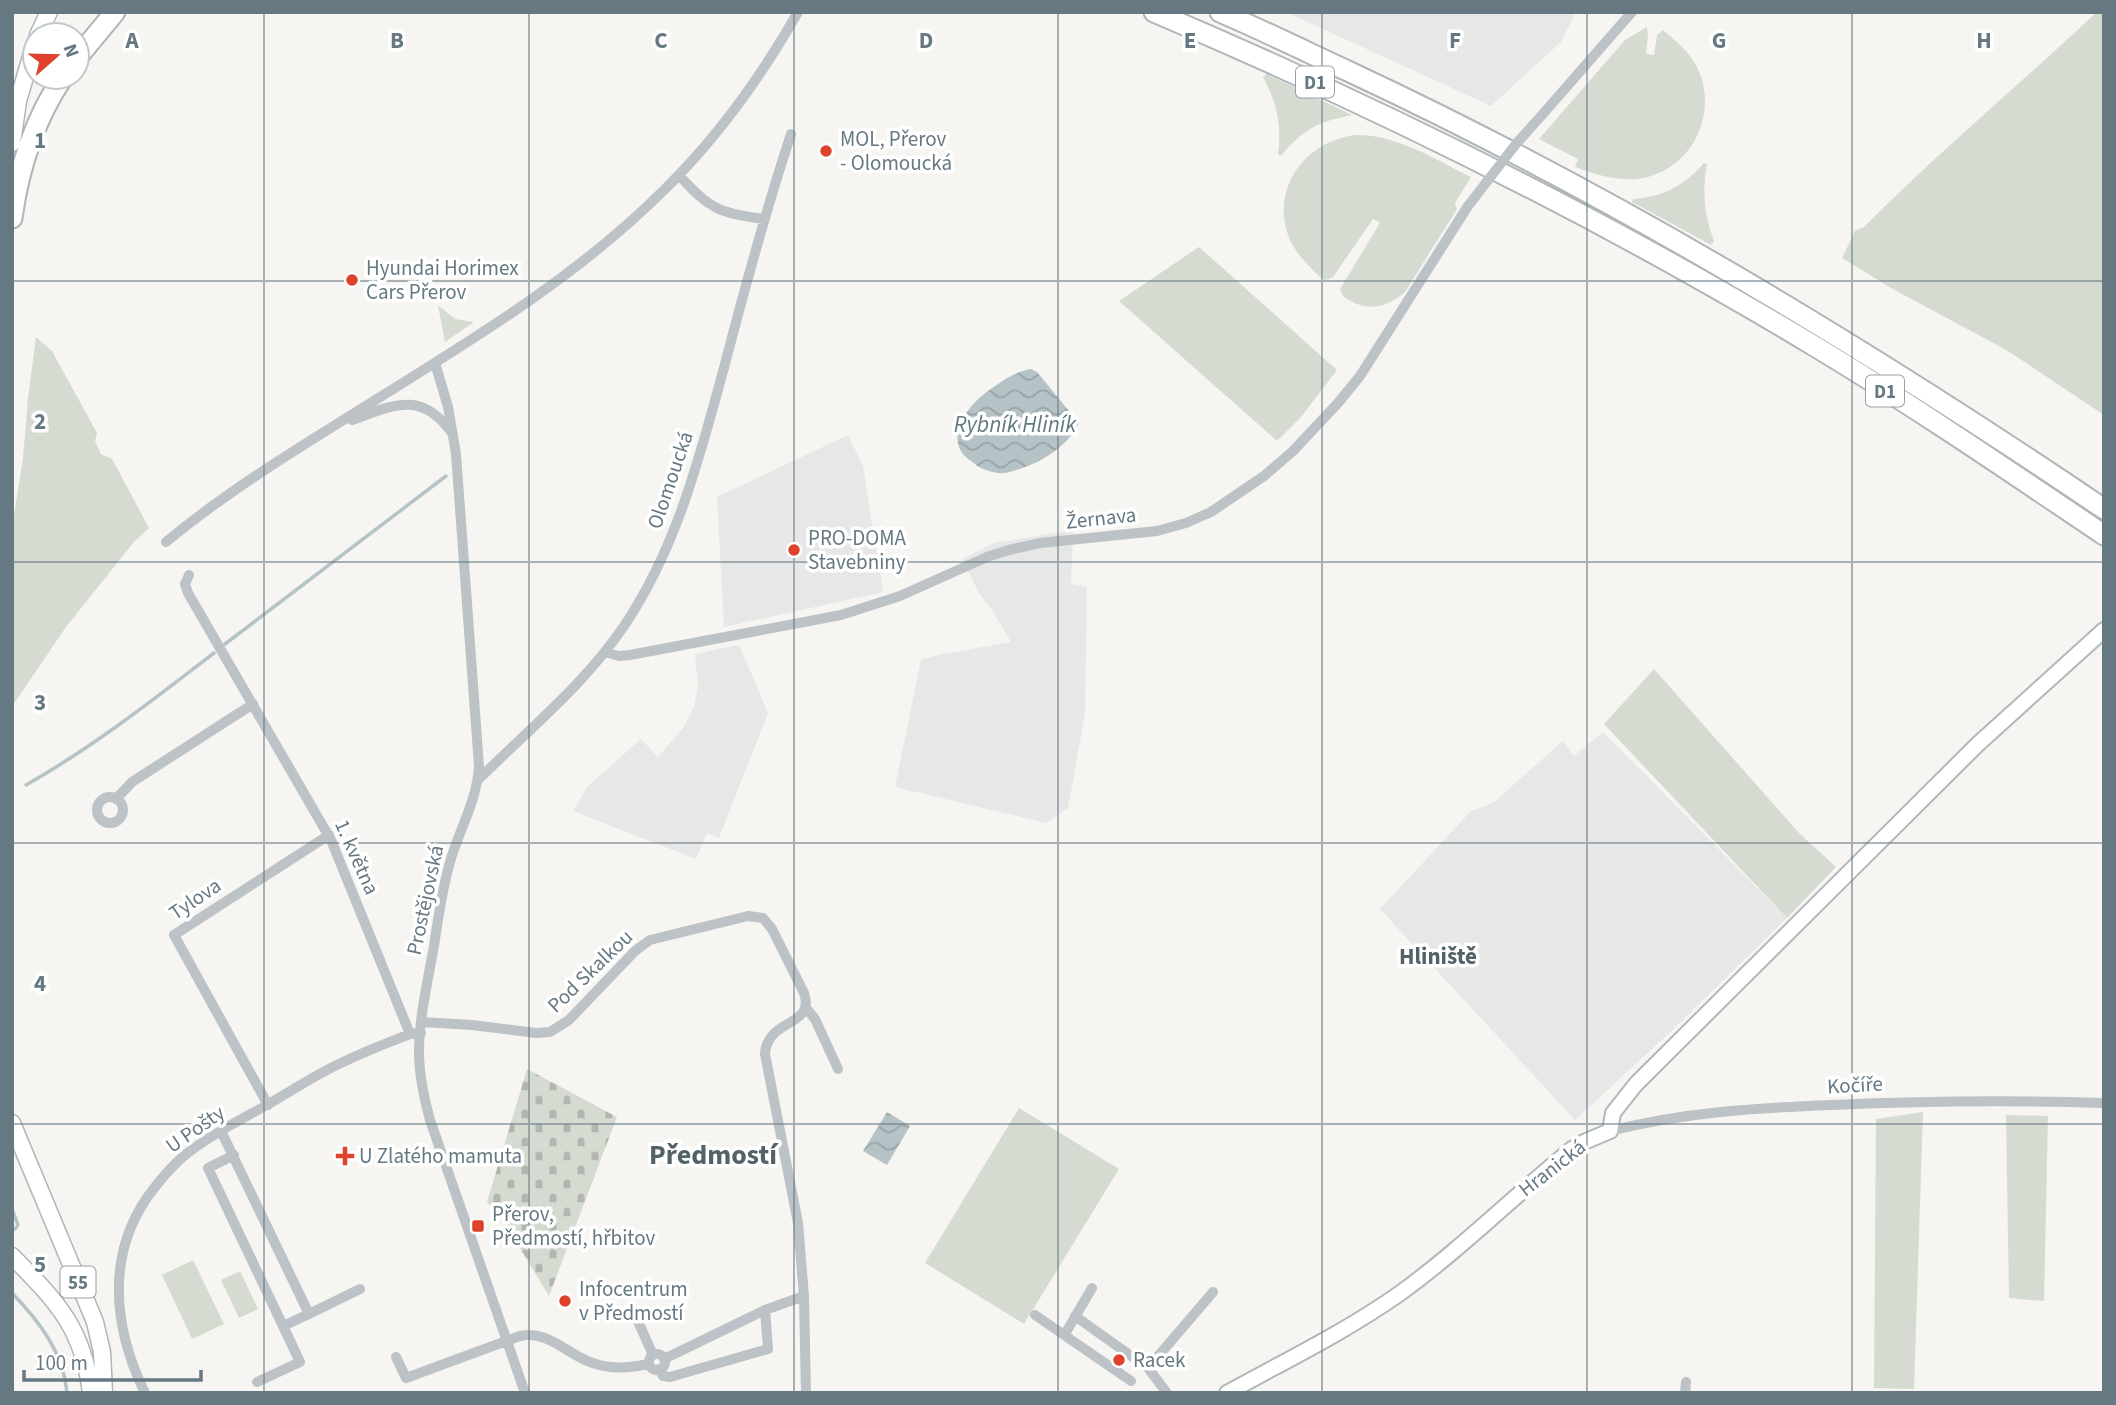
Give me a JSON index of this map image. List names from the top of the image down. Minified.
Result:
{"streets":{"highway":["D1"],"main road":["Hranická","55"],"street":["Olomoucká","Žernava","1. května","Tylova","Prostějovská","Pod Skalkou","Kočíře","U Pošty"]},"crossings":[["Olomoucká","Žernava"],["Olomoucká","Prostějovská"],["1. května","Tylova"],["1. května","Prostějovská"],["1. května","Pod Skalkou"],["1. května","U Pošty"],["Tylova","U Pošty"],["Prostějovská","Pod Skalkou"],["Prostějovská","U Pošty"],["Pod Skalkou","U Pošty"],["Kočíře","Hranická"]],"districts":["Hliniště","Předmostí"],"water":["Rybník Hliník"],"places":{"other":["MOL, Přerov - Olomoucká","Hyundai Horimex Cars Přerov","PRO-DOMA Stavebniny","Infocentrum v Předmostí","Racek"],"health":["U Zlatého mamuta"],"transit":["Přerov, Předmostí, hřbitov"]},"scale_bar":"100 m","north":"right","grid":{"columns":["A","B","C","D","E","F","G","H"],"rows":["1","2","3","4","5"]}}
